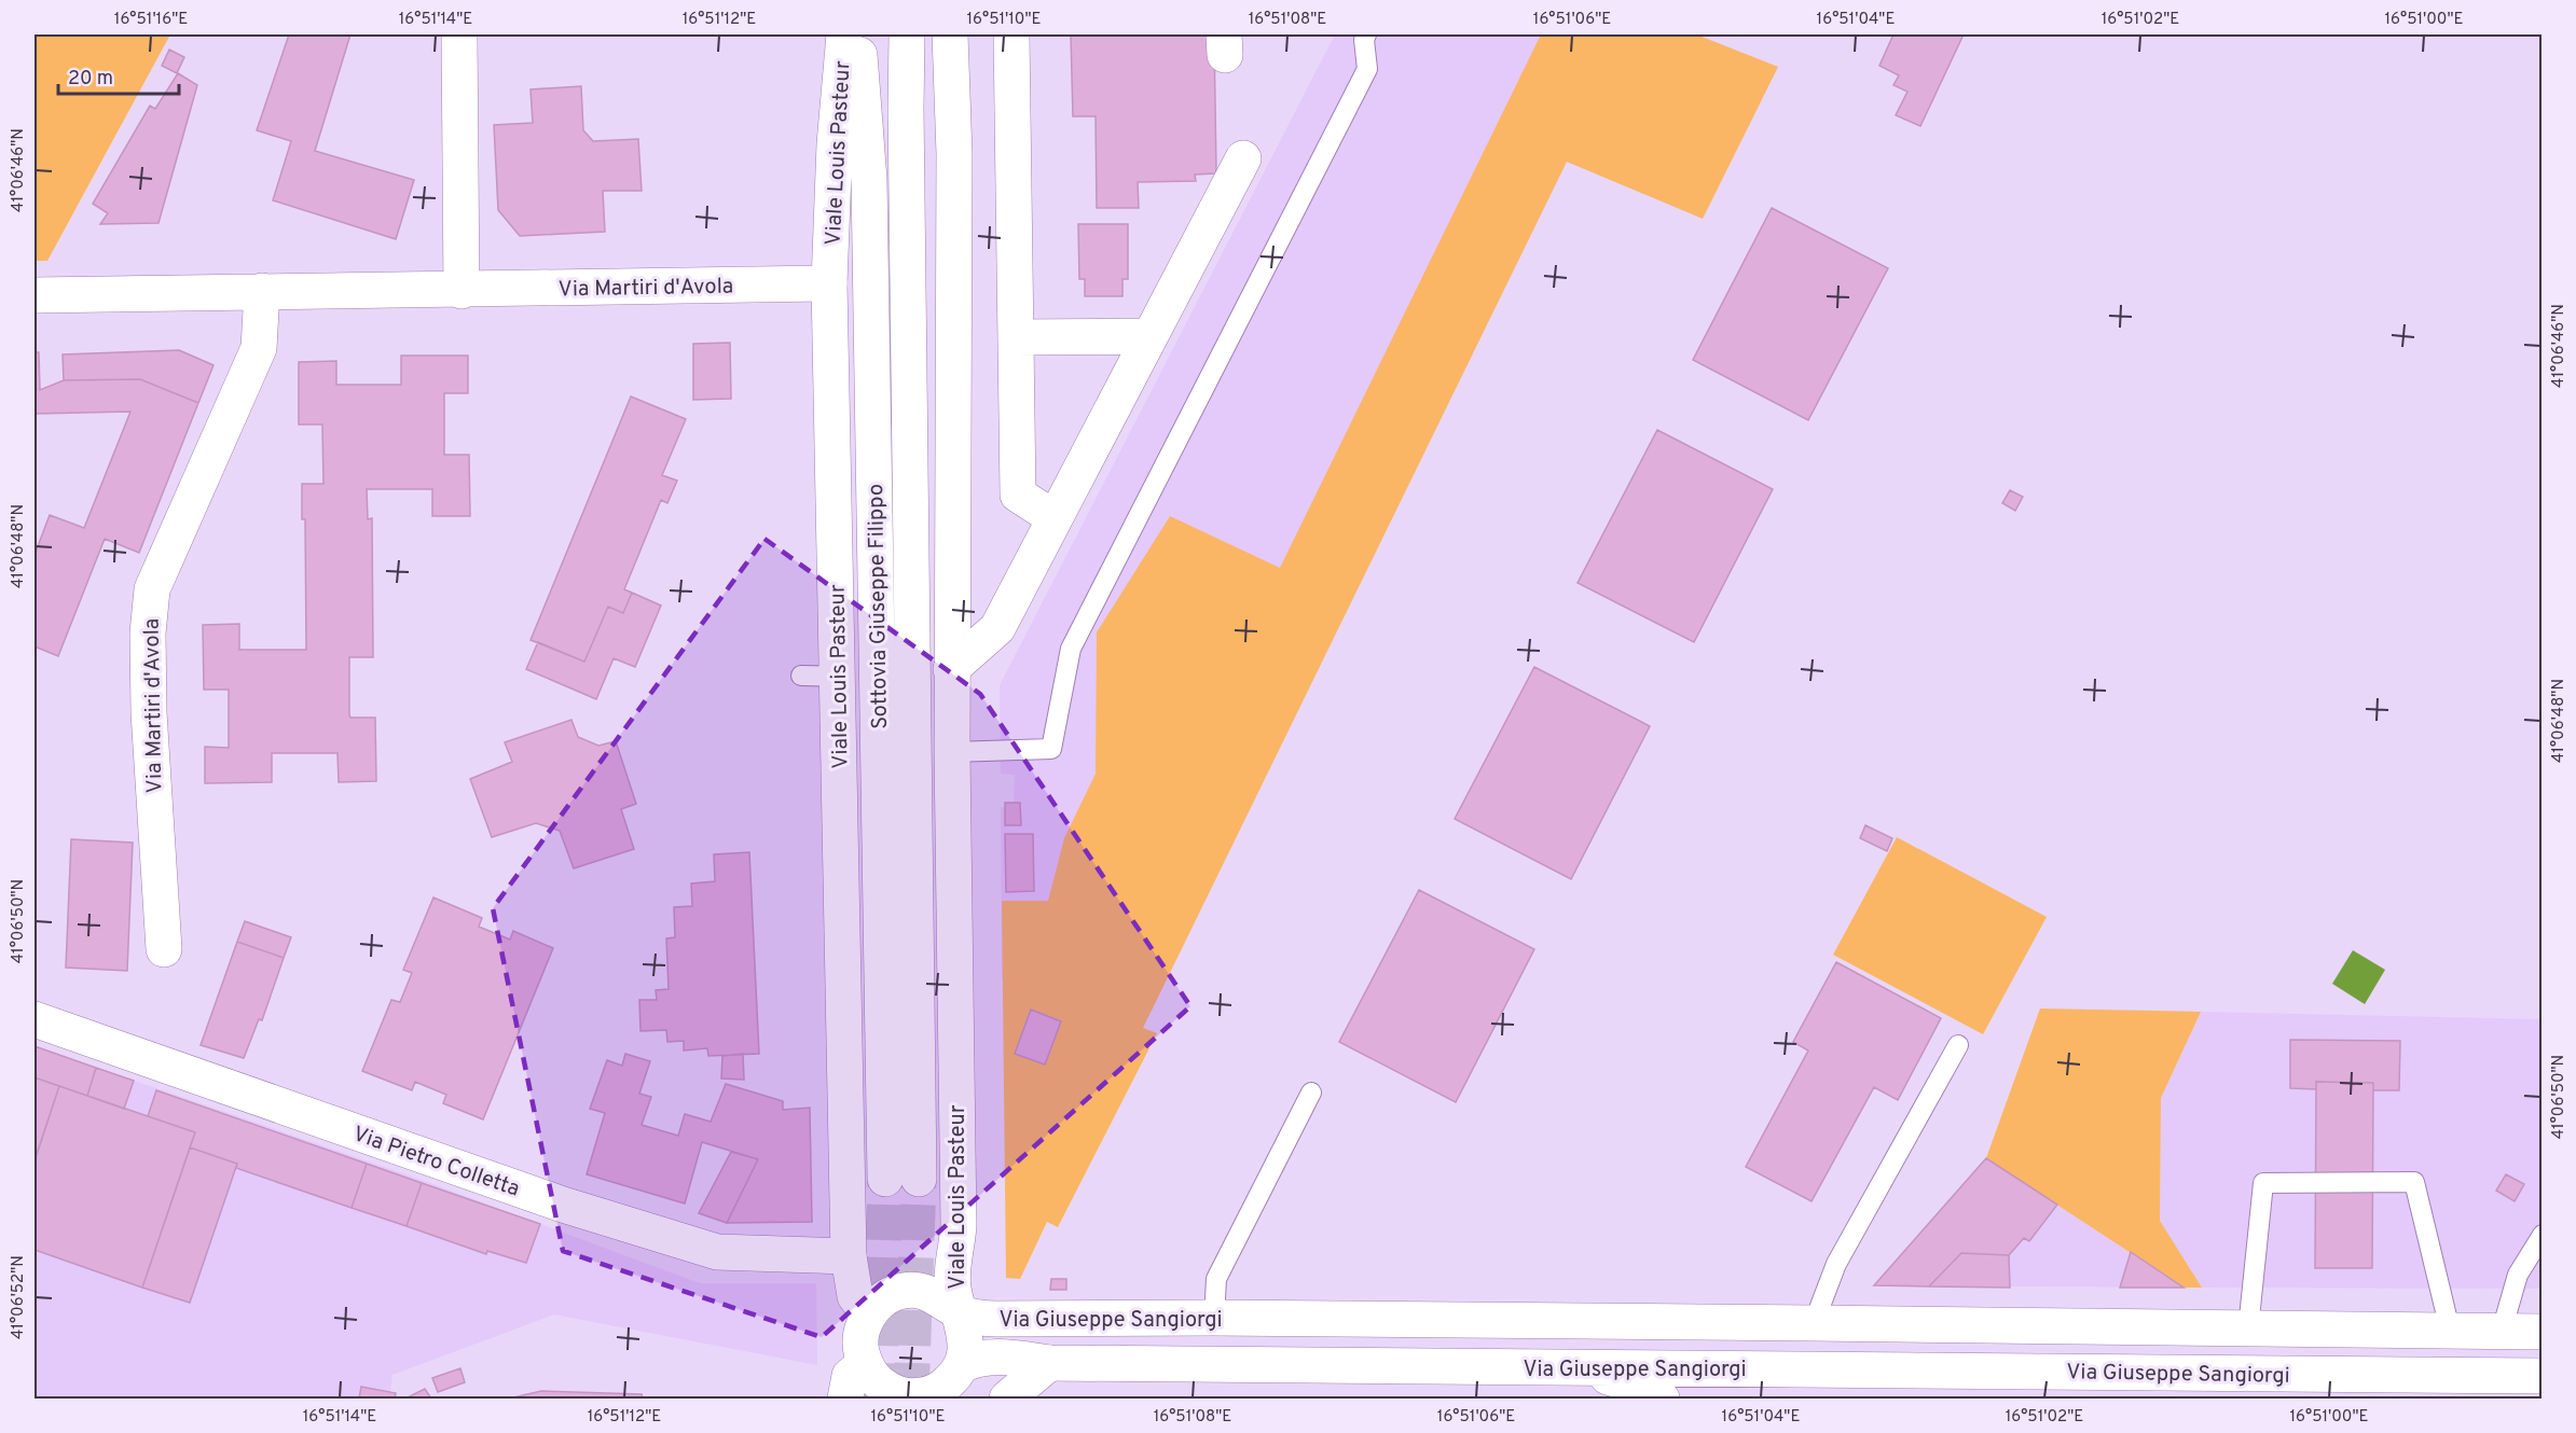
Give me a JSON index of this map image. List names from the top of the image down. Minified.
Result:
{"streets":{"main road":["Viale Louis Pasteur","Via Martiri d'Avola","Sottovia Giuseppe Filippo","Via Pietro Colletta","Via Giuseppe Sangiorgi"]},"crossings":[["Viale Louis Pasteur","Via Martiri d'Avola"],["Viale Louis Pasteur","Via Pietro Colletta"],["Viale Louis Pasteur","Via Giuseppe Sangiorgi"]],"scale_bar":"20 m","coordinates":["16°51'16\"E","16°51'14\"E","16°51'12\"E","16°51'10\"E","16°51'08\"E","16°51'06\"E","16°51'04\"E","16°51'02\"E","16°51'00\"E","41°06'46\"N","41°06'48\"N","41°06'50\"N","41°06'52\"N"]}
